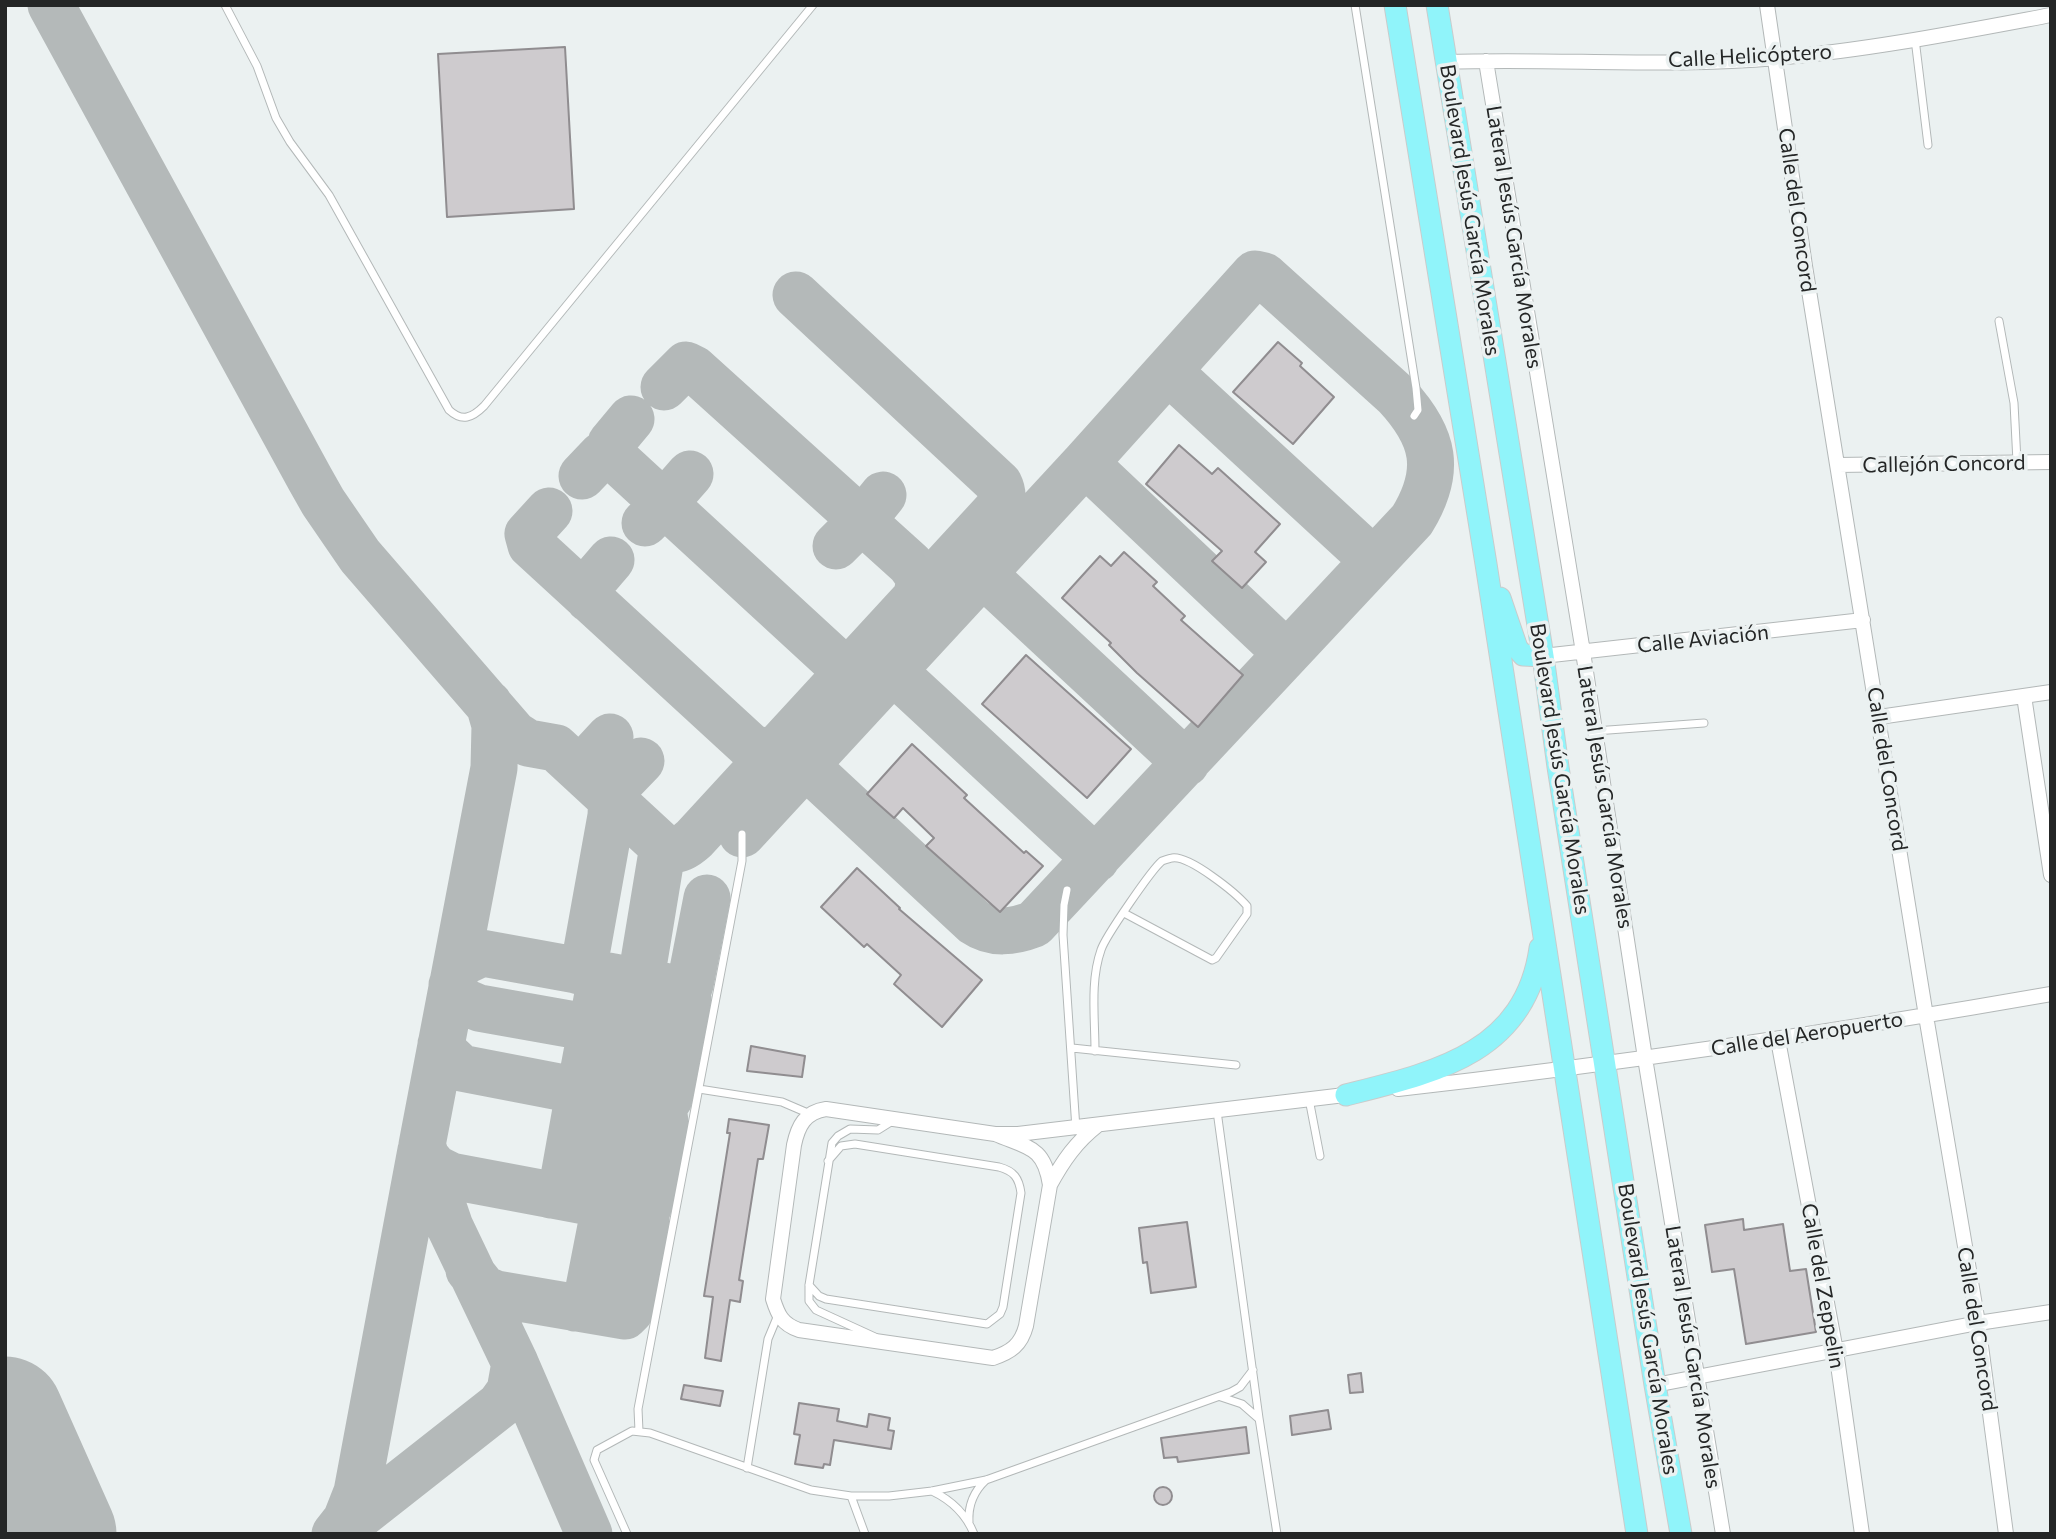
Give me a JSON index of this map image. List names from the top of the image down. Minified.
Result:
{"streets":{"main road":["Boulevard Jesús García Morales"],"street":["Calle Helicóptero","Calle del Concord","Lateral Jesús García Morales","Callejón Concord","Calle Aviación","Calle del Aeropuerto","Calle del Zeppelin"]},"crossings":[["Calle Helicóptero","Boulevard Jesús García Morales"],["Calle Helicóptero","Calle del Concord"],["Calle Helicóptero","Lateral Jesús García Morales"],["Boulevard Jesús García Morales","Calle Aviación"],["Boulevard Jesús García Morales","Calle del Aeropuerto"],["Calle del Concord","Callejón Concord"],["Calle del Concord","Calle Aviación"],["Calle del Concord","Calle del Aeropuerto"],["Lateral Jesús García Morales","Calle Aviación"],["Lateral Jesús García Morales","Calle del Aeropuerto"],["Calle del Aeropuerto","Calle del Zeppelin"]]}
